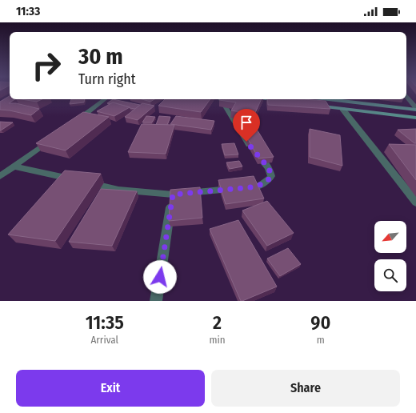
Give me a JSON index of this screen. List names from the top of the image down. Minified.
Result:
{"north":"bottom left","page":{"status":"11:33","turn":["30 m","Turn right"],"eta":["11:35","Arrival","2","min","90","m"],"buttons":["Exit","Share"]}}
